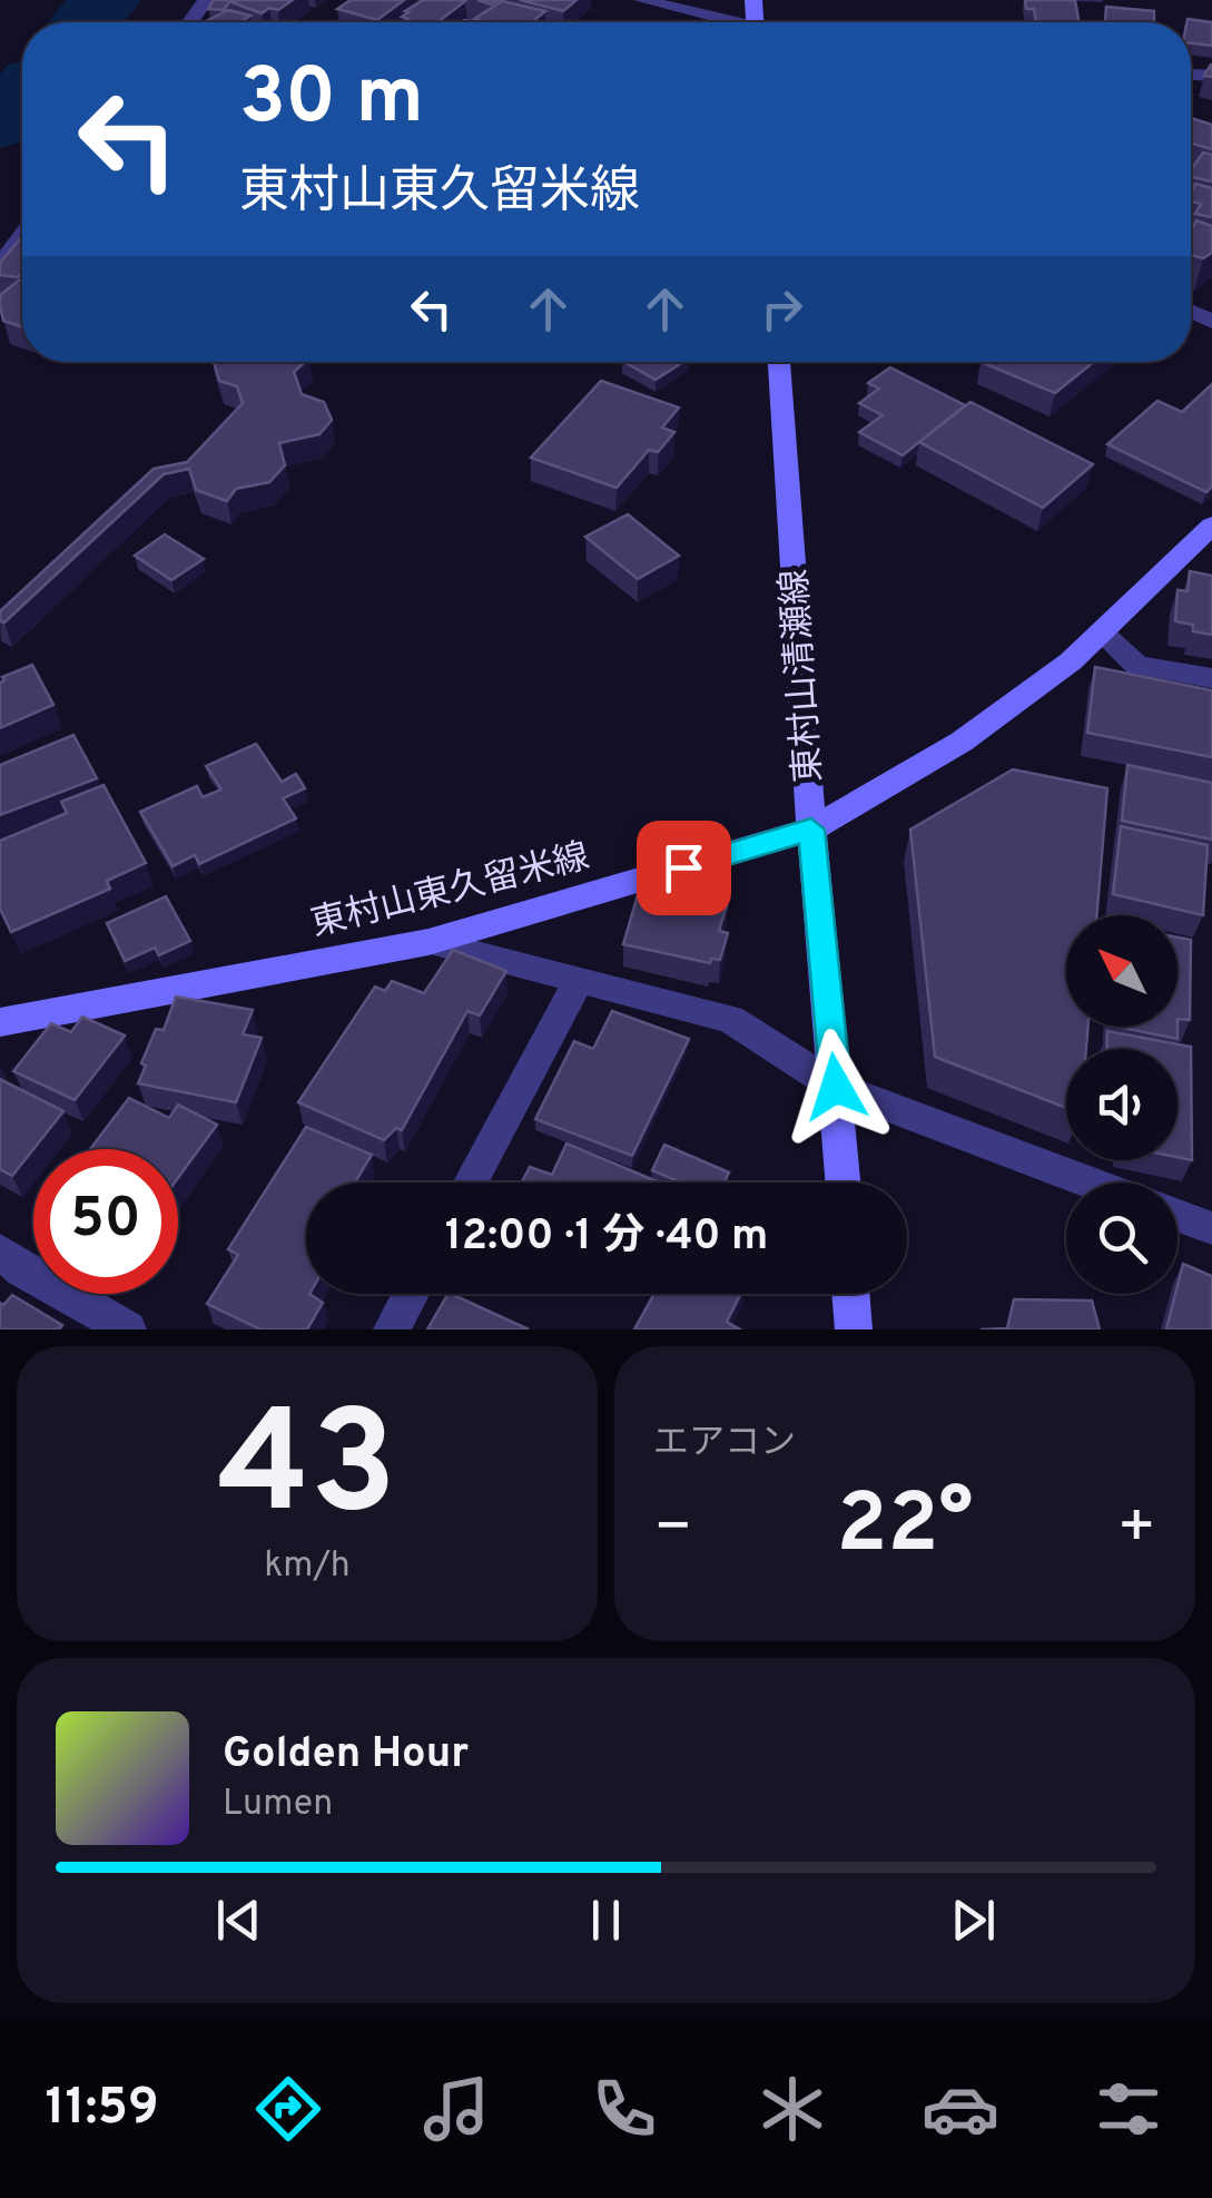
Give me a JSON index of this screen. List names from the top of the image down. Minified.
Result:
{"streets":{"main road":["東村山清瀬線","東村山東久留米線"]},"crossings":[["東村山清瀬線","東村山東久留米線"]],"north":"top left","page":{"turn":["30 m","東村山東久留米線"],"limit":"50","trip":"12:00 · 1 分 · 40 m","tile":[["43","km/h"],"エアコン"],"heat":["−","22°","+"],"song":["Golden Hour","Lumen"],"tabs":"11:59"}}
